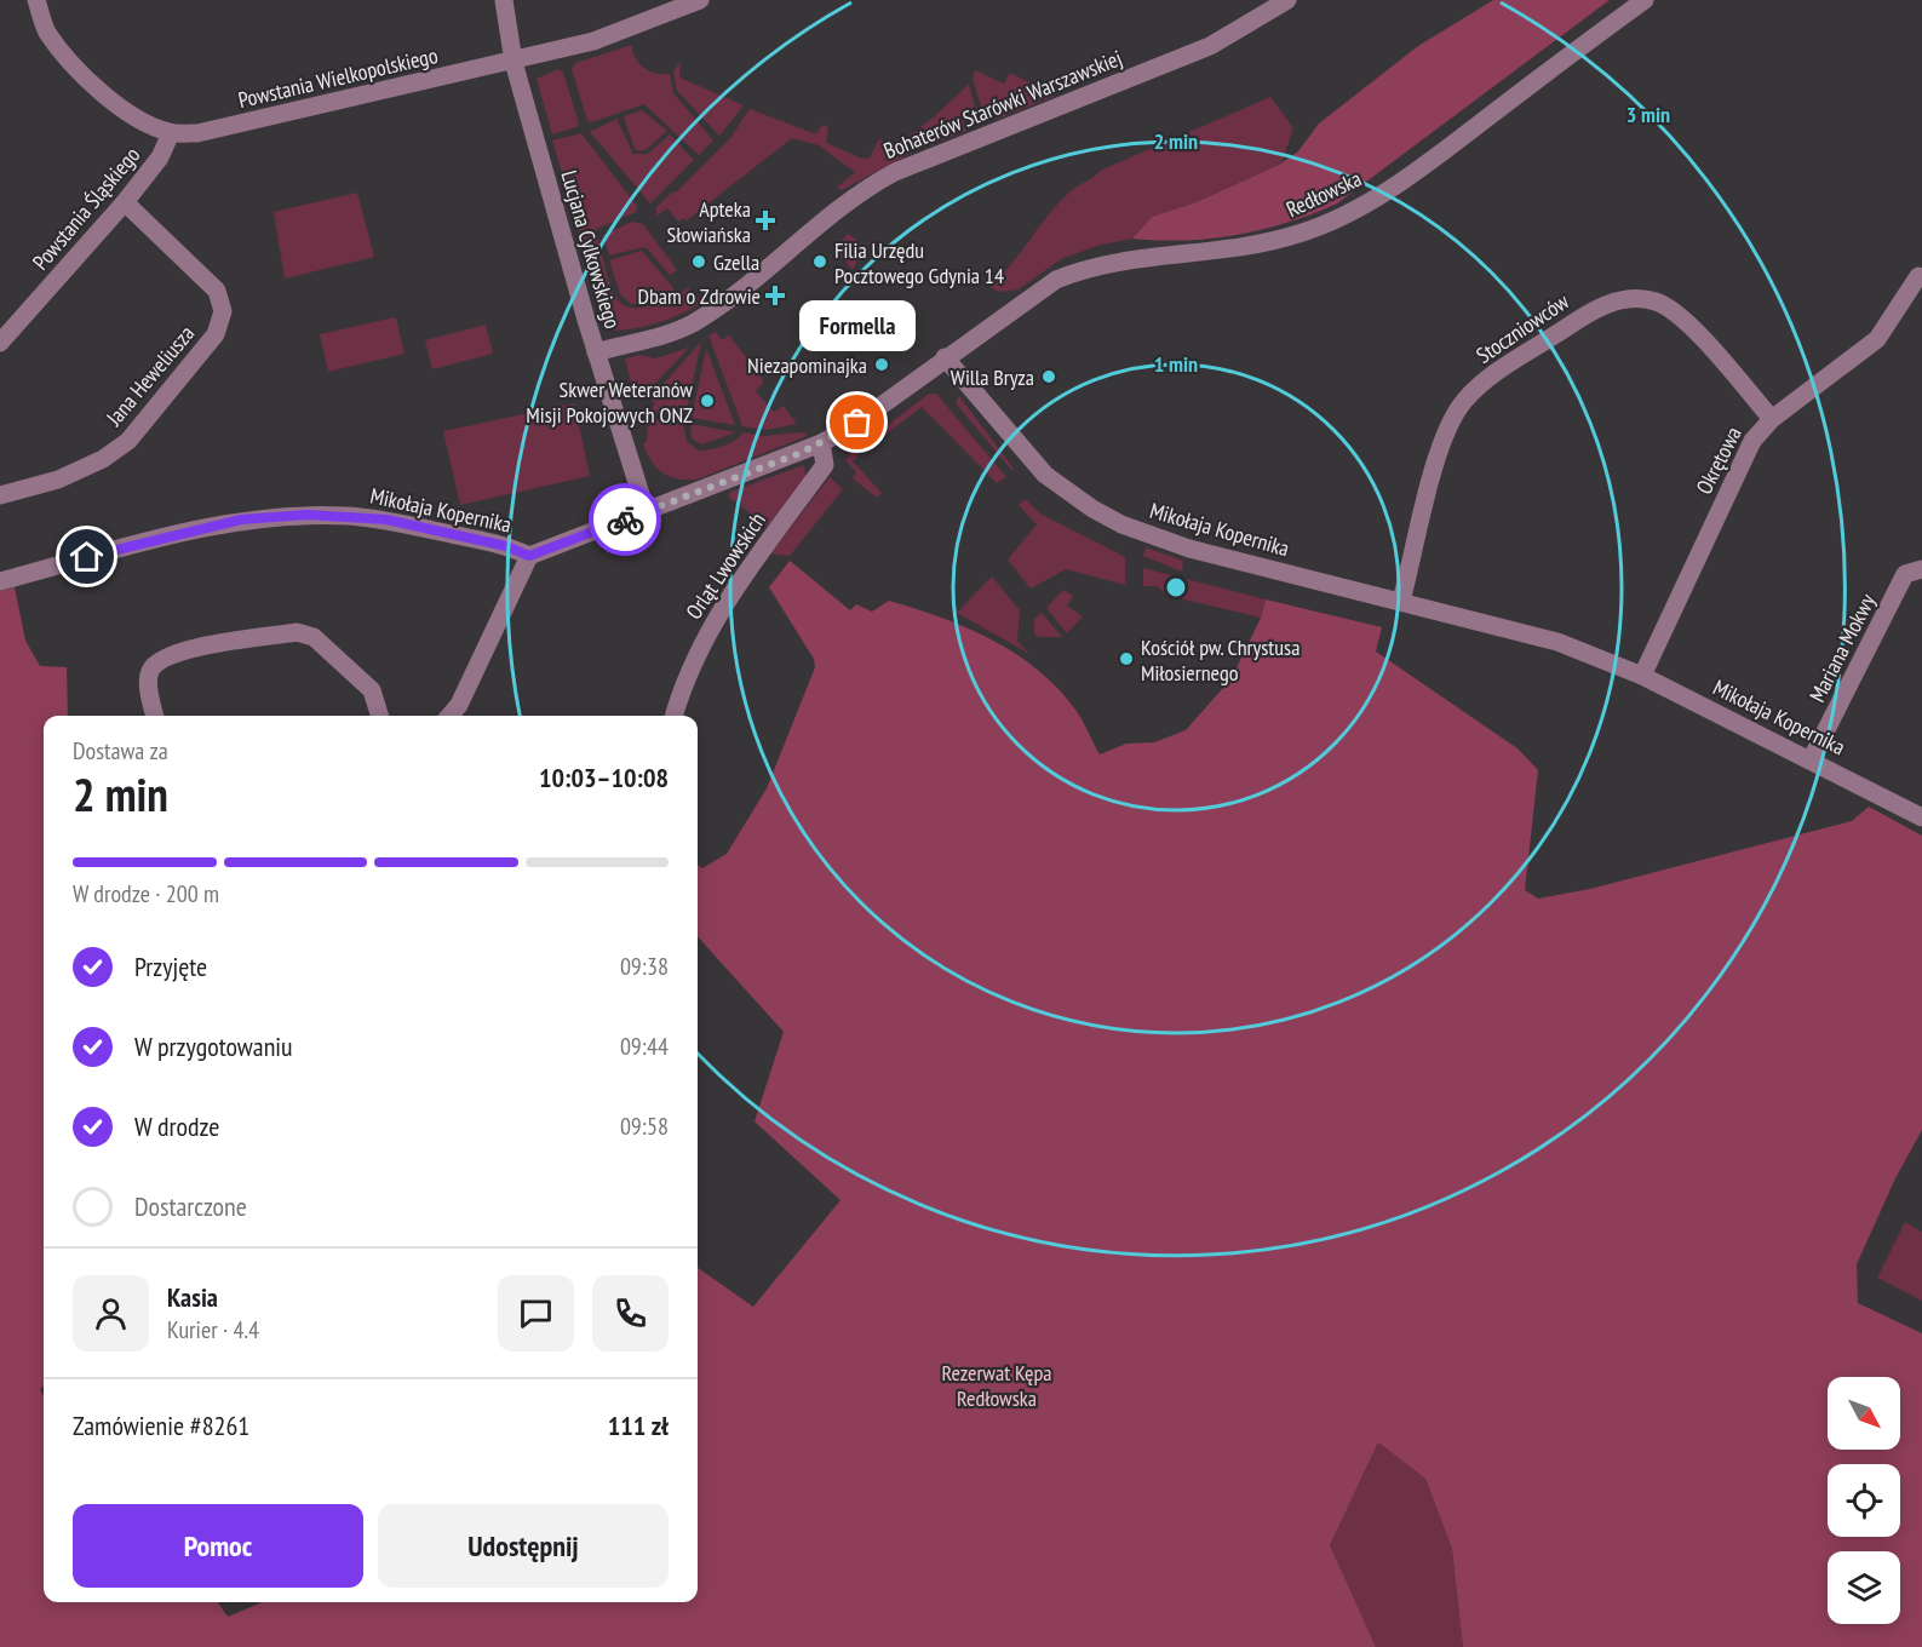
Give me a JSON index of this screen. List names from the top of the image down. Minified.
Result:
{"streets":{"street":["Powstania Wielkopolskiego","Bohaterów Starówki Warszawskiej","Redłowska","Powstania Śląskiego","Lucjana Cylkowskiego","Stoczniowców","Jana Heweliusza","Okrętowa","Mikołaja Kopernika","Orląt Lwowskich","Mariana Mokwy"]},"crossings":[["Powstania Wielkopolskiego","Powstania Śląskiego"],["Powstania Wielkopolskiego","Lucjana Cylkowskiego"],["Bohaterów Starówki Warszawskiej","Lucjana Cylkowskiego"],["Redłowska","Mikołaja Kopernika"],["Powstania Śląskiego","Jana Heweliusza"],["Lucjana Cylkowskiego","Mikołaja Kopernika"],["Stoczniowców","Okrętowa"],["Stoczniowców","Mikołaja Kopernika"],["Okrętowa","Mikołaja Kopernika"],["Mikołaja Kopernika","Orląt Lwowskich"],["Mikołaja Kopernika","Mariana Mokwy"]],"parks":["Rezerwat Kępa Redłowska"],"places":{"health":["Apteka Słowiańska","Dbam o Zdrowie"],"other":["Gzella","Filia Urzędu Pocztowego Gdynia 14","Niezapominajka","Willa Bryza","Skwer Weteranów Misji Pokojowych ONZ","Formella","Kościół pw. Chrystusa Miłosiernego"]},"north":"bottom right","page":{"bubble":"Formella","heading":["2 min","Dostawa za","10:03–10:08"],"panel":["Kasia","Kurier · 4.4","Zamówienie #8261","111 zł"],"bar":"W drodze · 200 m","list":[["Przyjęte","09:38"],["W przygotowaniu","09:44"],["W drodze","09:58"],"Dostarczone"],"buttons":["Pomoc","Udostępnij"]},"rings":["3 min","2 min","1 min"]}
